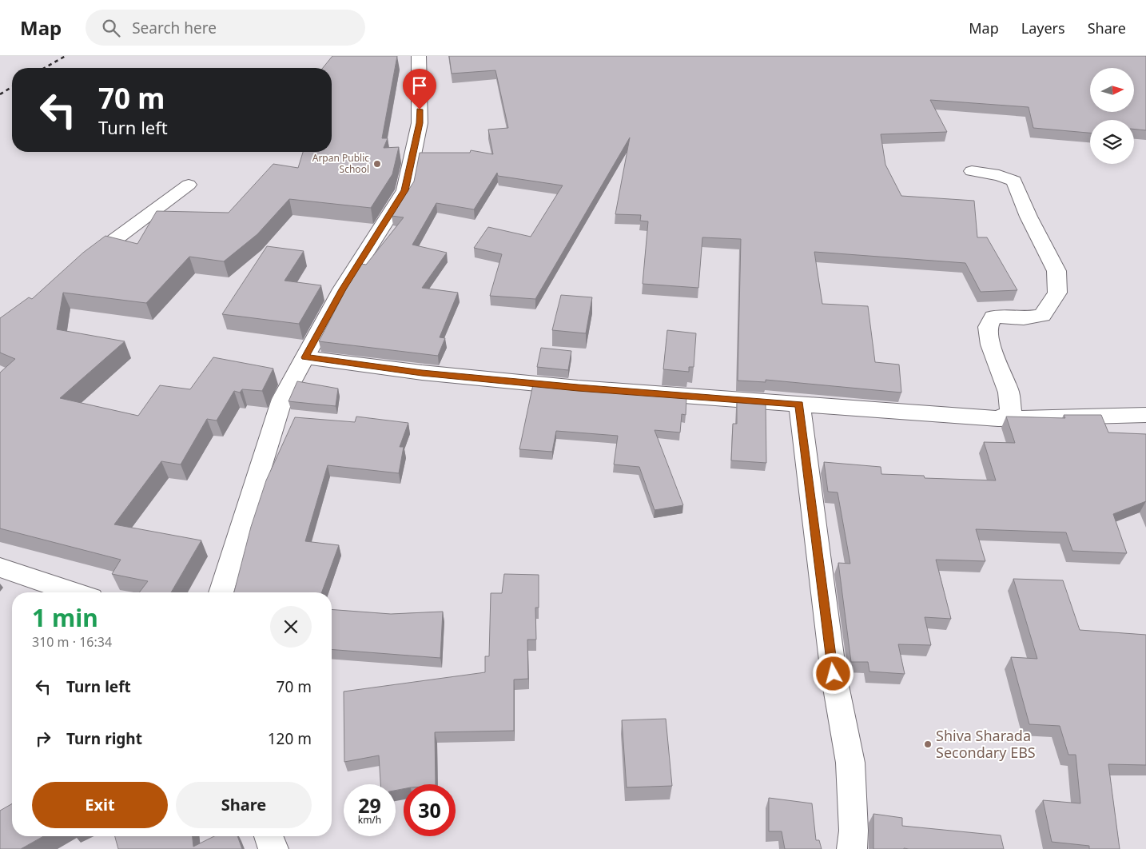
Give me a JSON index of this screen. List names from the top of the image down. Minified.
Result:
{"places":["Arpan Public School","Shiva Sharada Secondary EBS"],"north":"right","page":{"header":"Map","search":"Search here","nav":["Map","Layers","Share"],"turn":["70 m","Turn left"],"heading":["1 min","310 m · 16:34"],"list":[{"name":"Turn left","value":"70 m"},{"name":"Turn right","value":"120 m"}],"buttons":["Exit","Share"],"speed":"29 km/h","limit":"30"}}
